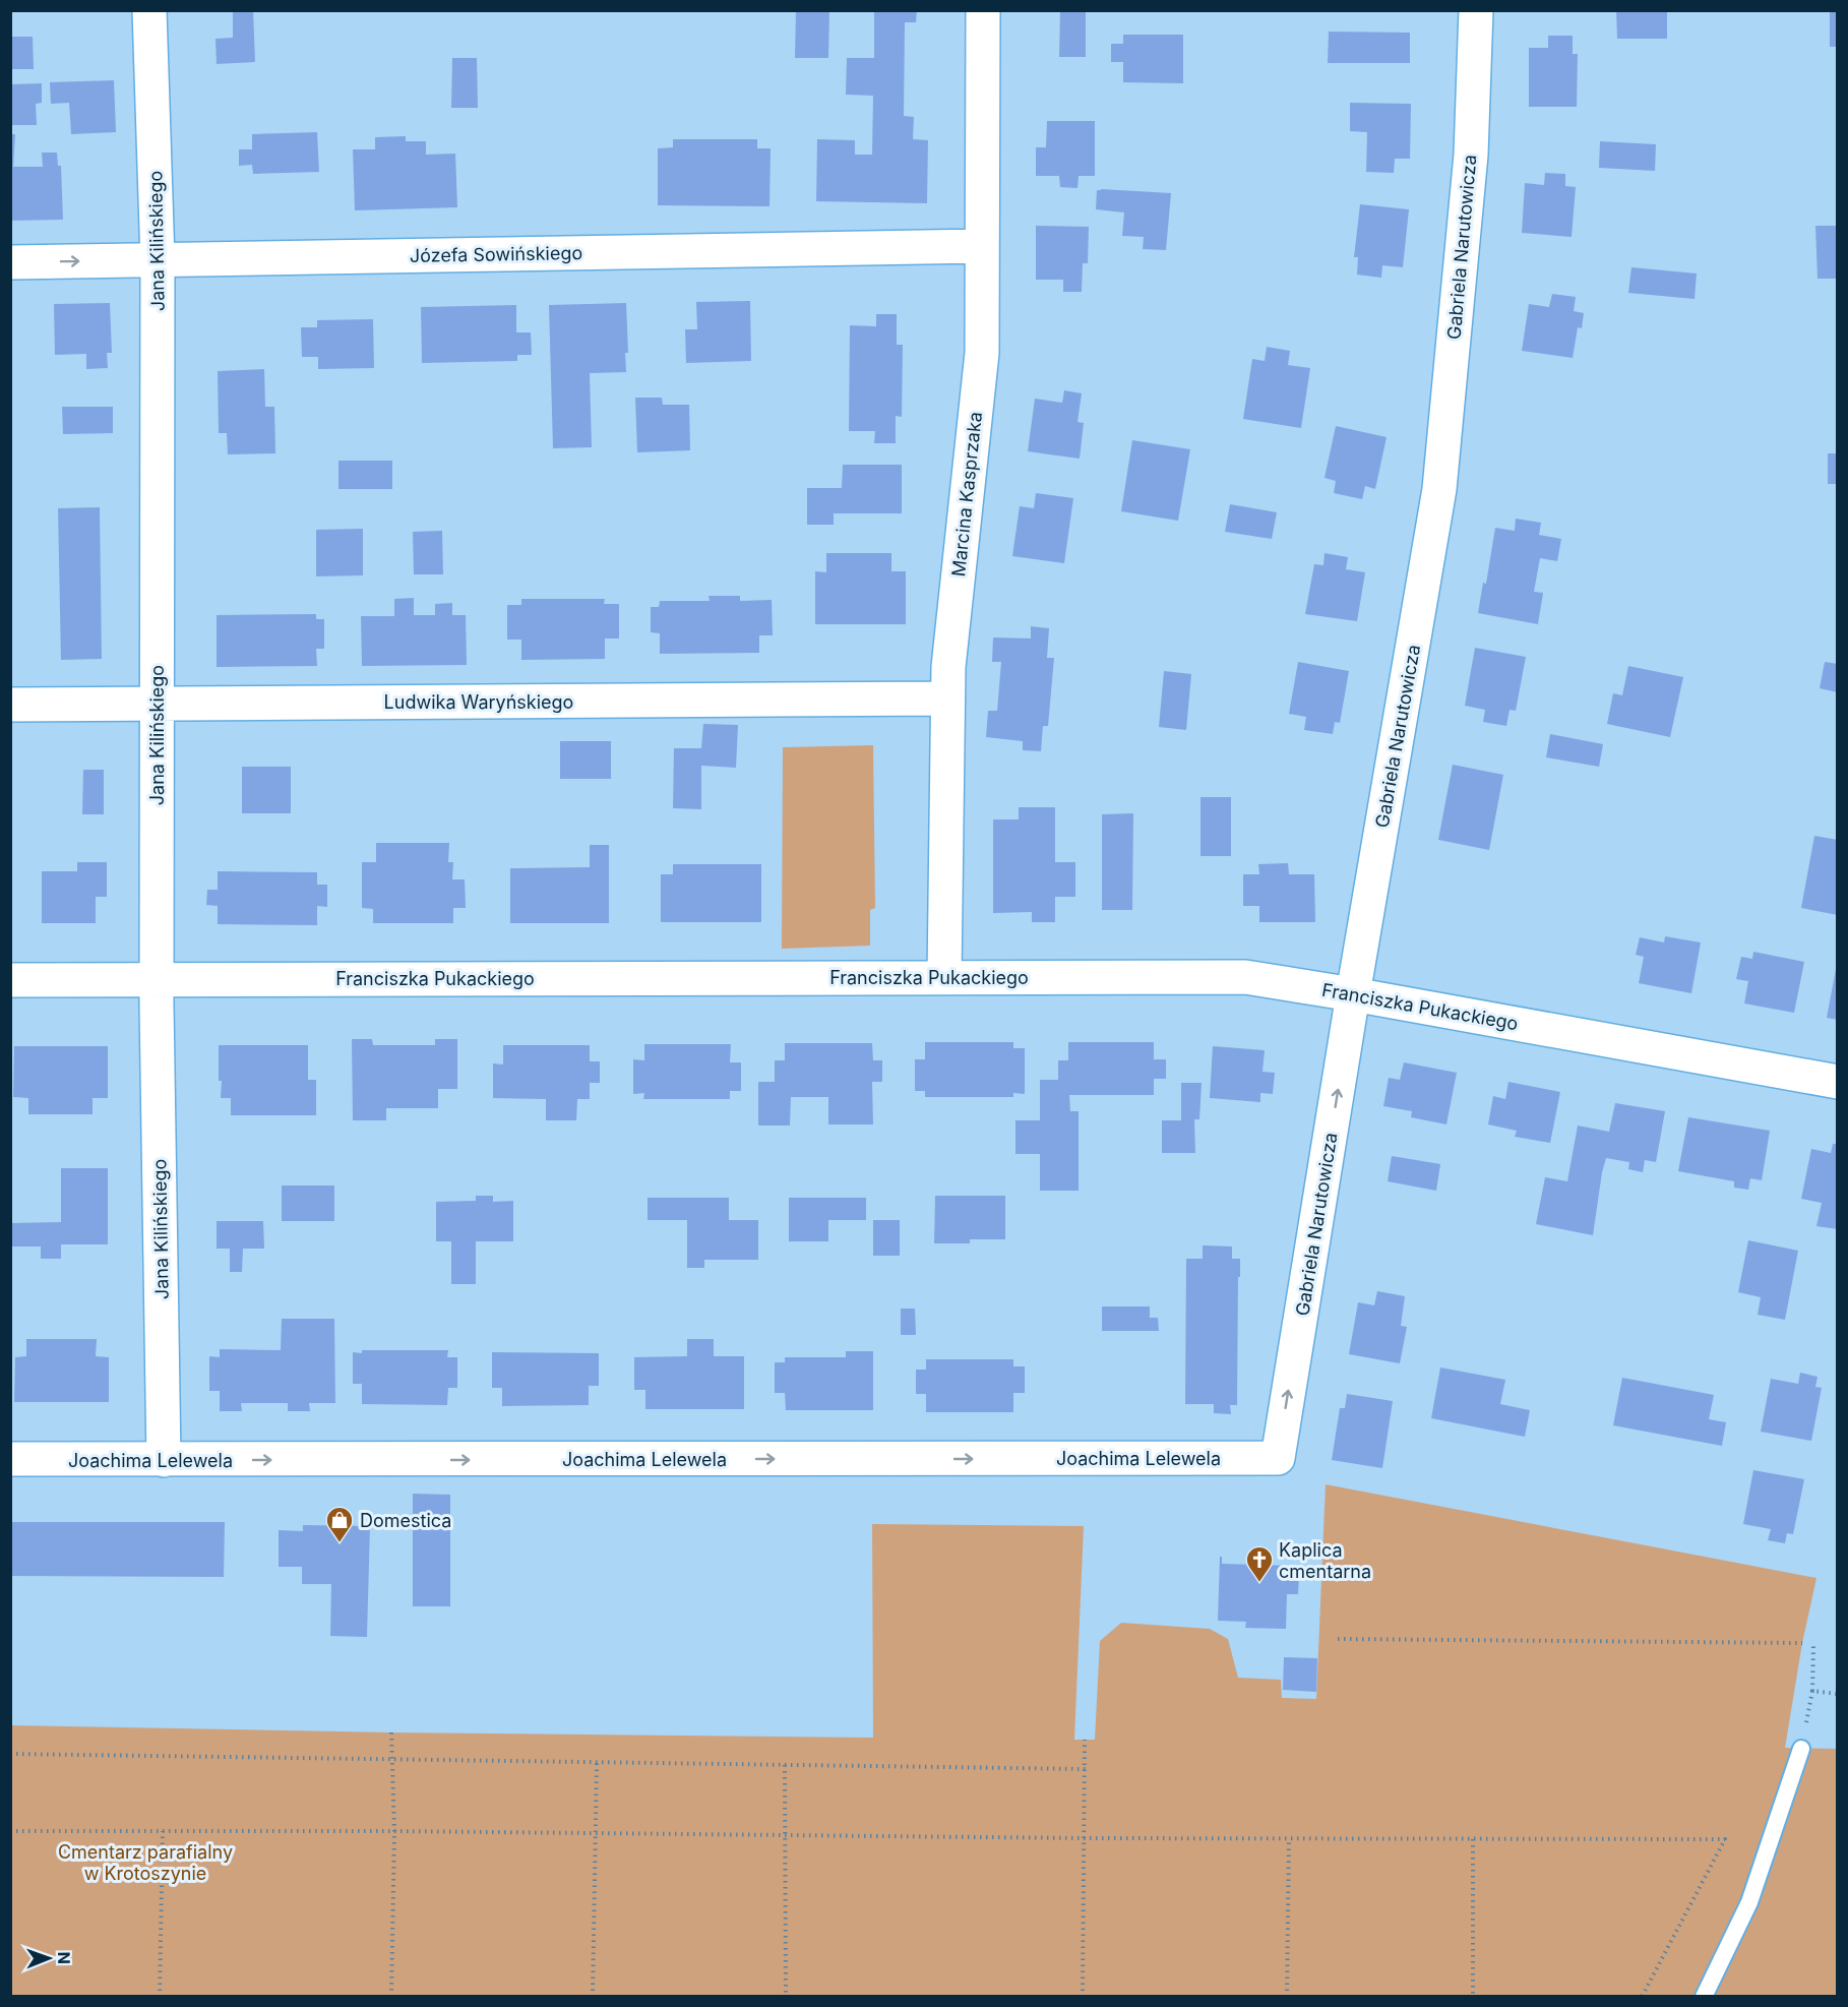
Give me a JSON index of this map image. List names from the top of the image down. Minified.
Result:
{"streets":{"street":["Jana Kilińskiego","Gabriela Narutowicza","Józefa Sowińskiego","Marcina Kasprzaka","Ludwika Waryńskiego","Franciszka Pukackiego","Joachima Lelewela"]},"crossings":[["Jana Kilińskiego","Józefa Sowińskiego"],["Jana Kilińskiego","Ludwika Waryńskiego"],["Jana Kilińskiego","Franciszka Pukackiego"],["Jana Kilińskiego","Joachima Lelewela"],["Gabriela Narutowicza","Franciszka Pukackiego"],["Gabriela Narutowicza","Joachima Lelewela"],["Józefa Sowińskiego","Marcina Kasprzaka"],["Marcina Kasprzaka","Ludwika Waryńskiego"],["Marcina Kasprzaka","Franciszka Pukackiego"]],"one_way":["Joachima Lelewela"],"parks":["Cmentarz parafialny w Krotoszynie"],"places":{"shop":["Domestica"],"church":["Kaplica cmentarna"]},"north":"right"}
